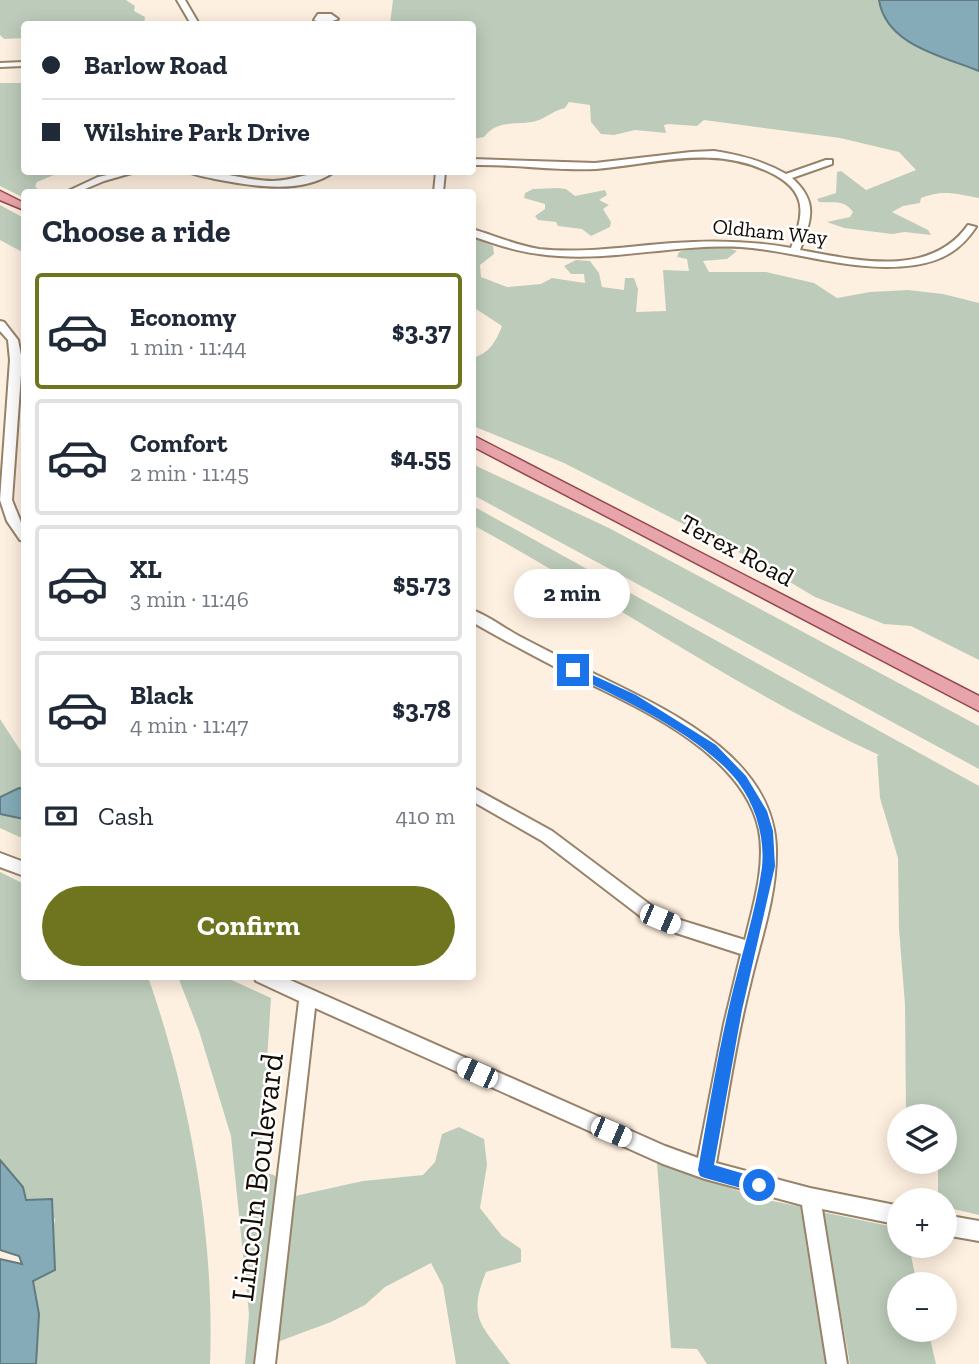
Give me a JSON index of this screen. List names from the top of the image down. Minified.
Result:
{"streets":{"main road":["Terex Road"],"street":["Oldham Way","Lincoln Boulevard"]},"page":{"banner":["Barlow Road","Wilshire Park Drive"],"heading":"Choose a ride","list":[{"name":"Economy","note":"1 min · 11:44","value":"$3.37"},{"name":"Comfort","note":"2 min · 11:45","value":"$4.55"},{"name":"XL","note":"3 min · 11:46","value":"$5.73"},{"name":"Black","note":"4 min · 11:47","value":"$3.78"}],"bubble":"2 min","pay":["Cash","410 m"],"buttons":"Confirm","map_buttons":["+","−"]}}
